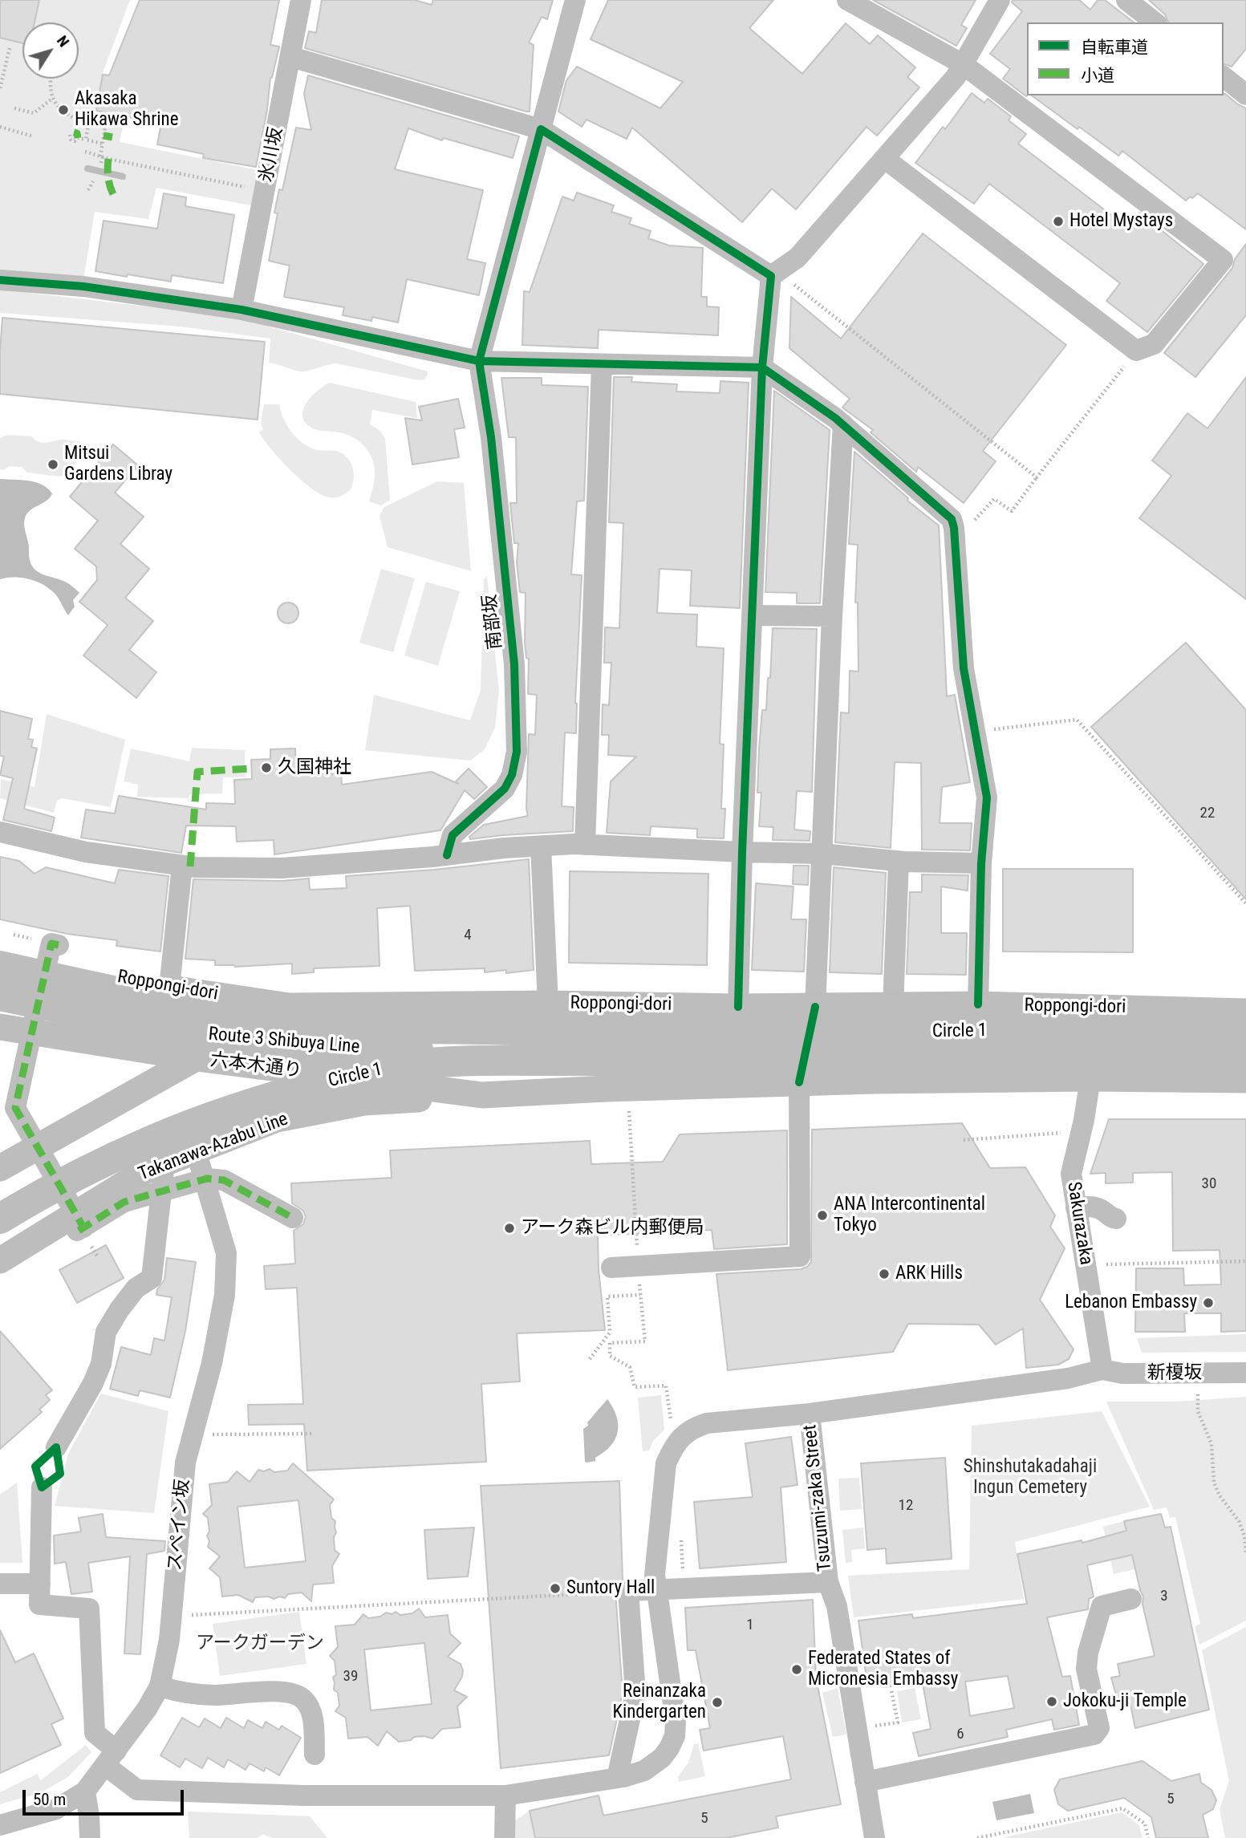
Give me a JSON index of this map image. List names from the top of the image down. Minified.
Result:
{"streets":{"highway":["Circle 1","Route 3 Shibuya Line"],"main road":["Roppongi-dori","六本木通り","Takanawa-Azabu Line"],"street":["氷川坂","南部坂","Sakurazaka","新榎坂","Tsuzumi-zaka Street","スペイン坂"]},"crossings":[["Circle 1","Route 3 Shibuya Line"],["六本木通り","Takanawa-Azabu Line"],["Takanawa-Azabu Line","スペイン坂"],["Sakurazaka","新榎坂"]],"parks":["Shinshutakadahaji Ingun Cemetery","アークガーデン"],"places":["Akasaka Hikawa Shrine","Hotel Mystays","Mitsui Gardens Libray","久国神社","ANA Intercontinental Tokyo","アーク森ビル内郵便局","ARK Hills","Lebanon Embassy","Suntory Hall","Federated States of Micronesia Embassy","Jokoku-ji Temple","Reinanzaka Kindergarten"],"house_numbers":["22","4","30","12","3","1","39","6","5","5"],"legend":["自転車道","小道"],"scale_bar":"50 m","north":"top right"}
